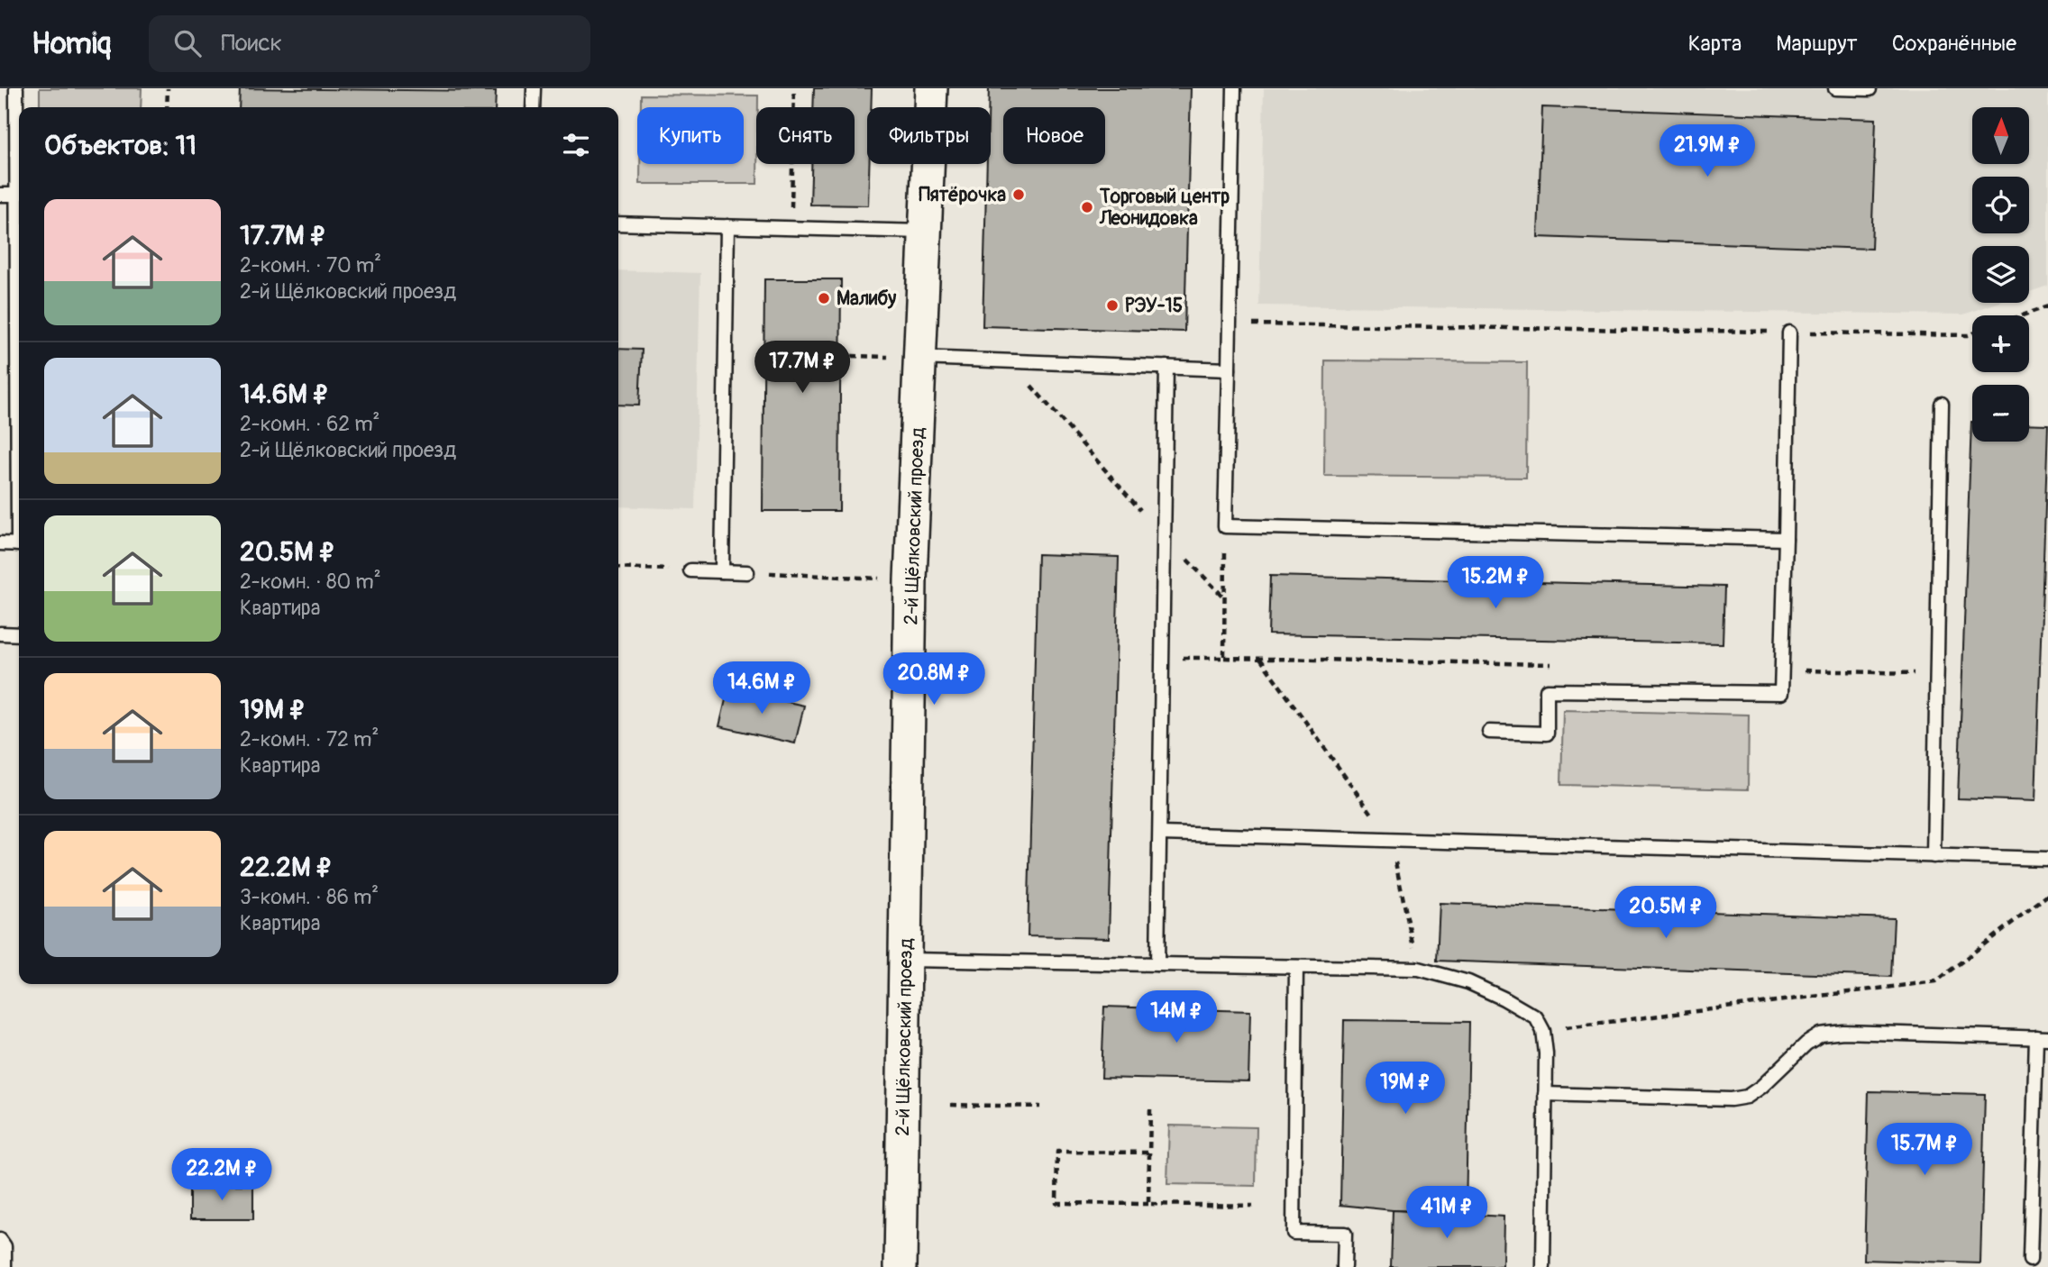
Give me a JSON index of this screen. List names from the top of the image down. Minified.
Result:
{"streets":{"street":["2-й Щёлковский проезд"]},"places":["Пятёрочка","Торговый центр Леонидовка","Малибу","РЭУ-15"],"north":"top","page":{"header":"Homiq","search":"Поиск","nav":["Карта","Маршрут","Сохранённые"],"map_buttons":["+","−"],"chip":["Купить","Снять","Фильтры","Новое"],"heading":"Объектов: 11","price":["21.9M ₽","17.7M ₽","15.2M ₽","20.8M ₽","14.6M ₽","20.5M ₽","14M ₽","19M ₽","15.7M ₽","22.2M ₽","41M ₽"],"list":[{"name":"17.7M ₽","note":"2-комн. · 70 m² · 2-й Щёлковский проезд"},{"name":"14.6M ₽","note":"2-комн. · 62 m² · 2-й Щёлковский проезд"},{"name":"20.5M ₽","note":"2-комн. · 80 m² · Квартира"},{"name":"19M ₽","note":"2-комн. · 72 m² · Квартира"},{"name":"22.2M ₽","note":"3-комн. · 86 m² · Квартира"}]}}
